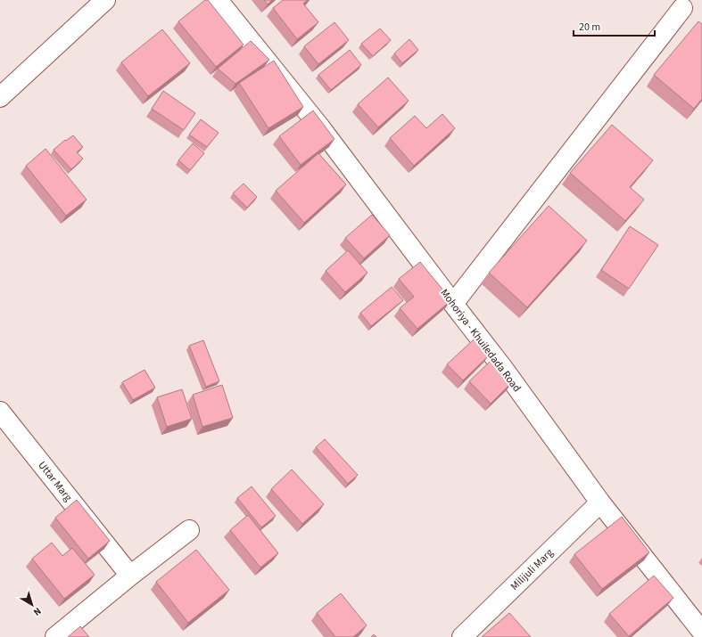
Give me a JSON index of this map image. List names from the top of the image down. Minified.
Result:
{"streets":{"street":["Mohoriya - Khuiledada Road","Uttar Marg","Milijuli Marg"]},"crossings":[["Mohoriya - Khuiledada Road","Milijuli Marg"]],"scale_bar":"20 m","north":"bottom right"}
